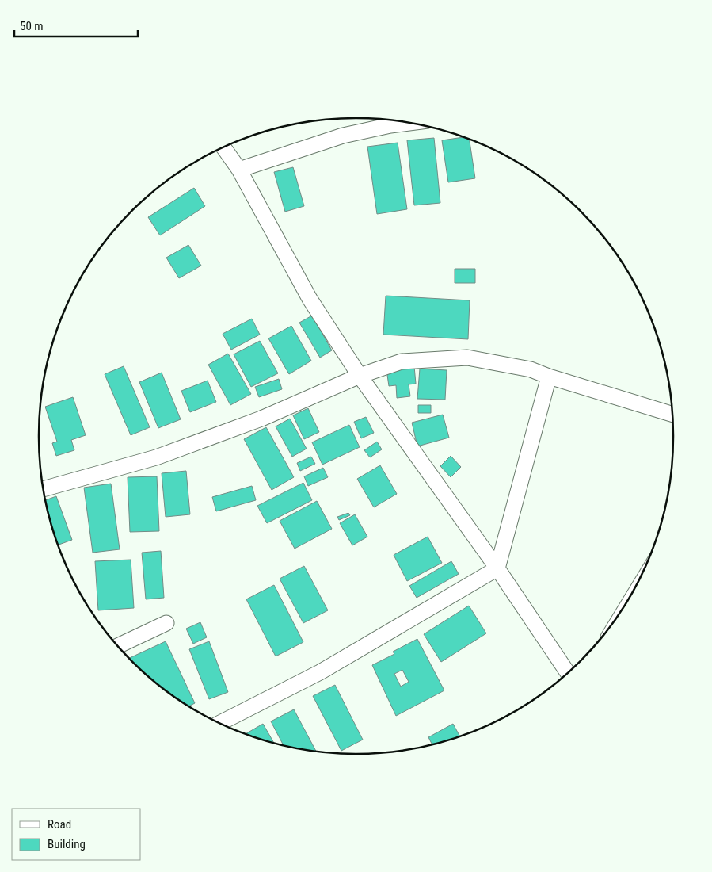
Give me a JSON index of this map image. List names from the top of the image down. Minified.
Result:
{"legend":["Road","Building"],"scale_bar":"50 m"}
